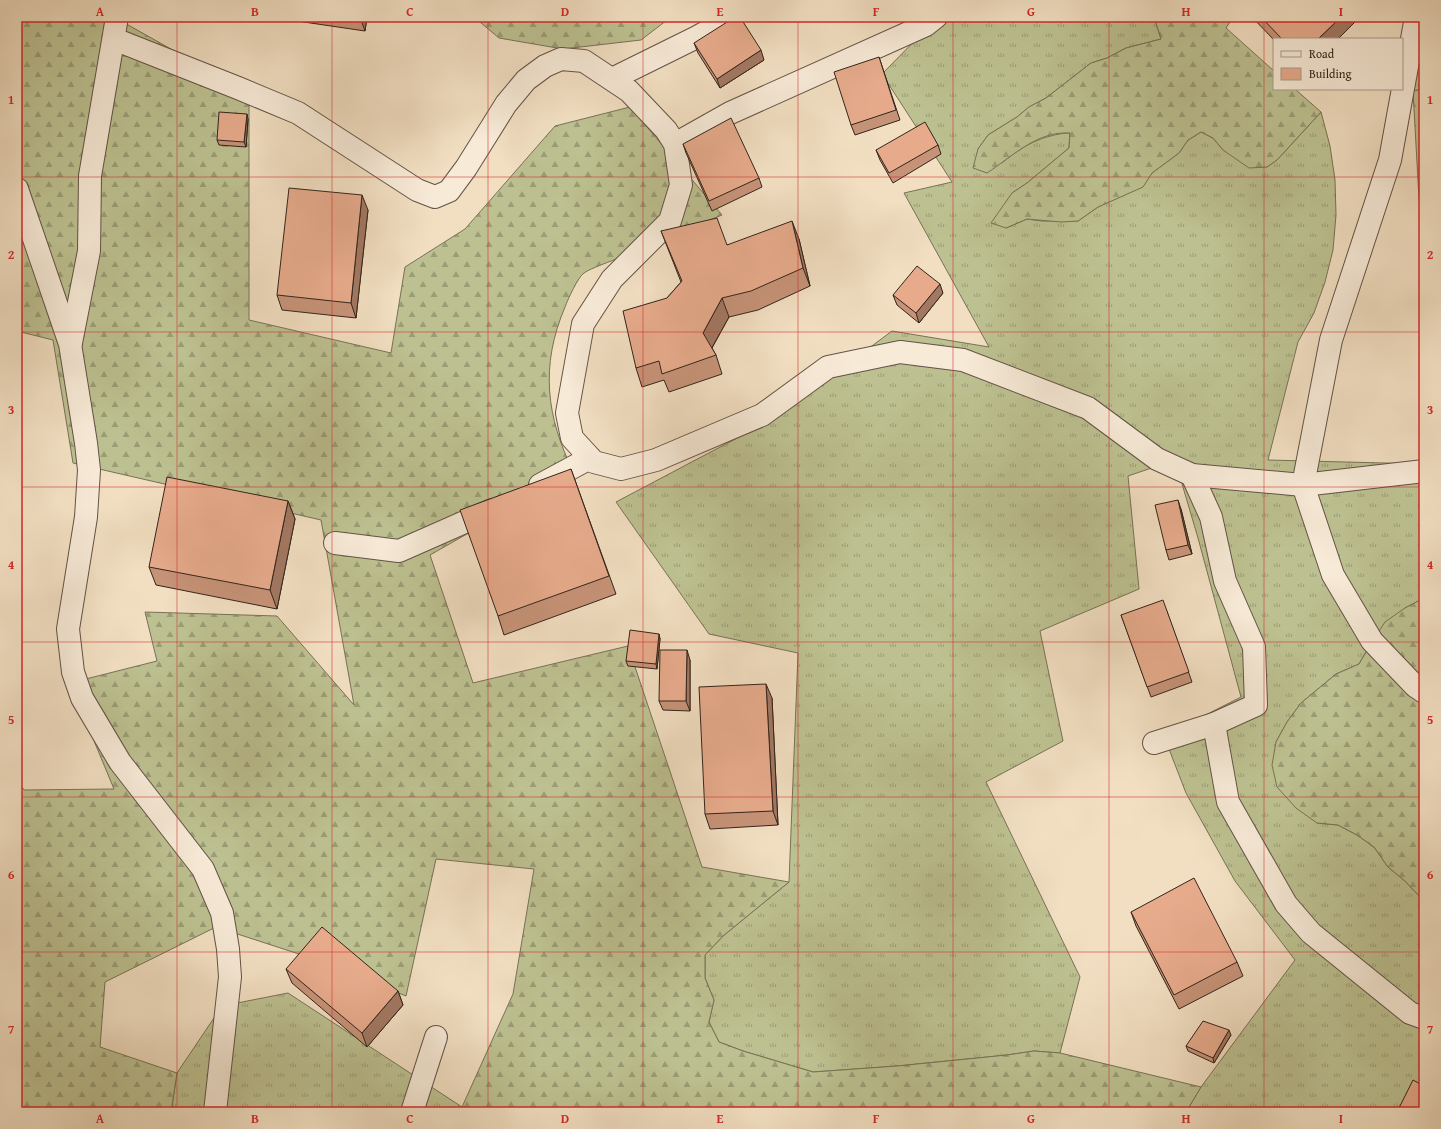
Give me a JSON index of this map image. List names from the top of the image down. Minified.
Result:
{"legend":["Road","Building"],"grid":{"columns":["A","B","C","D","E","F","G","H","I"],"rows":["1","2","3","4","5","6","7"]}}
